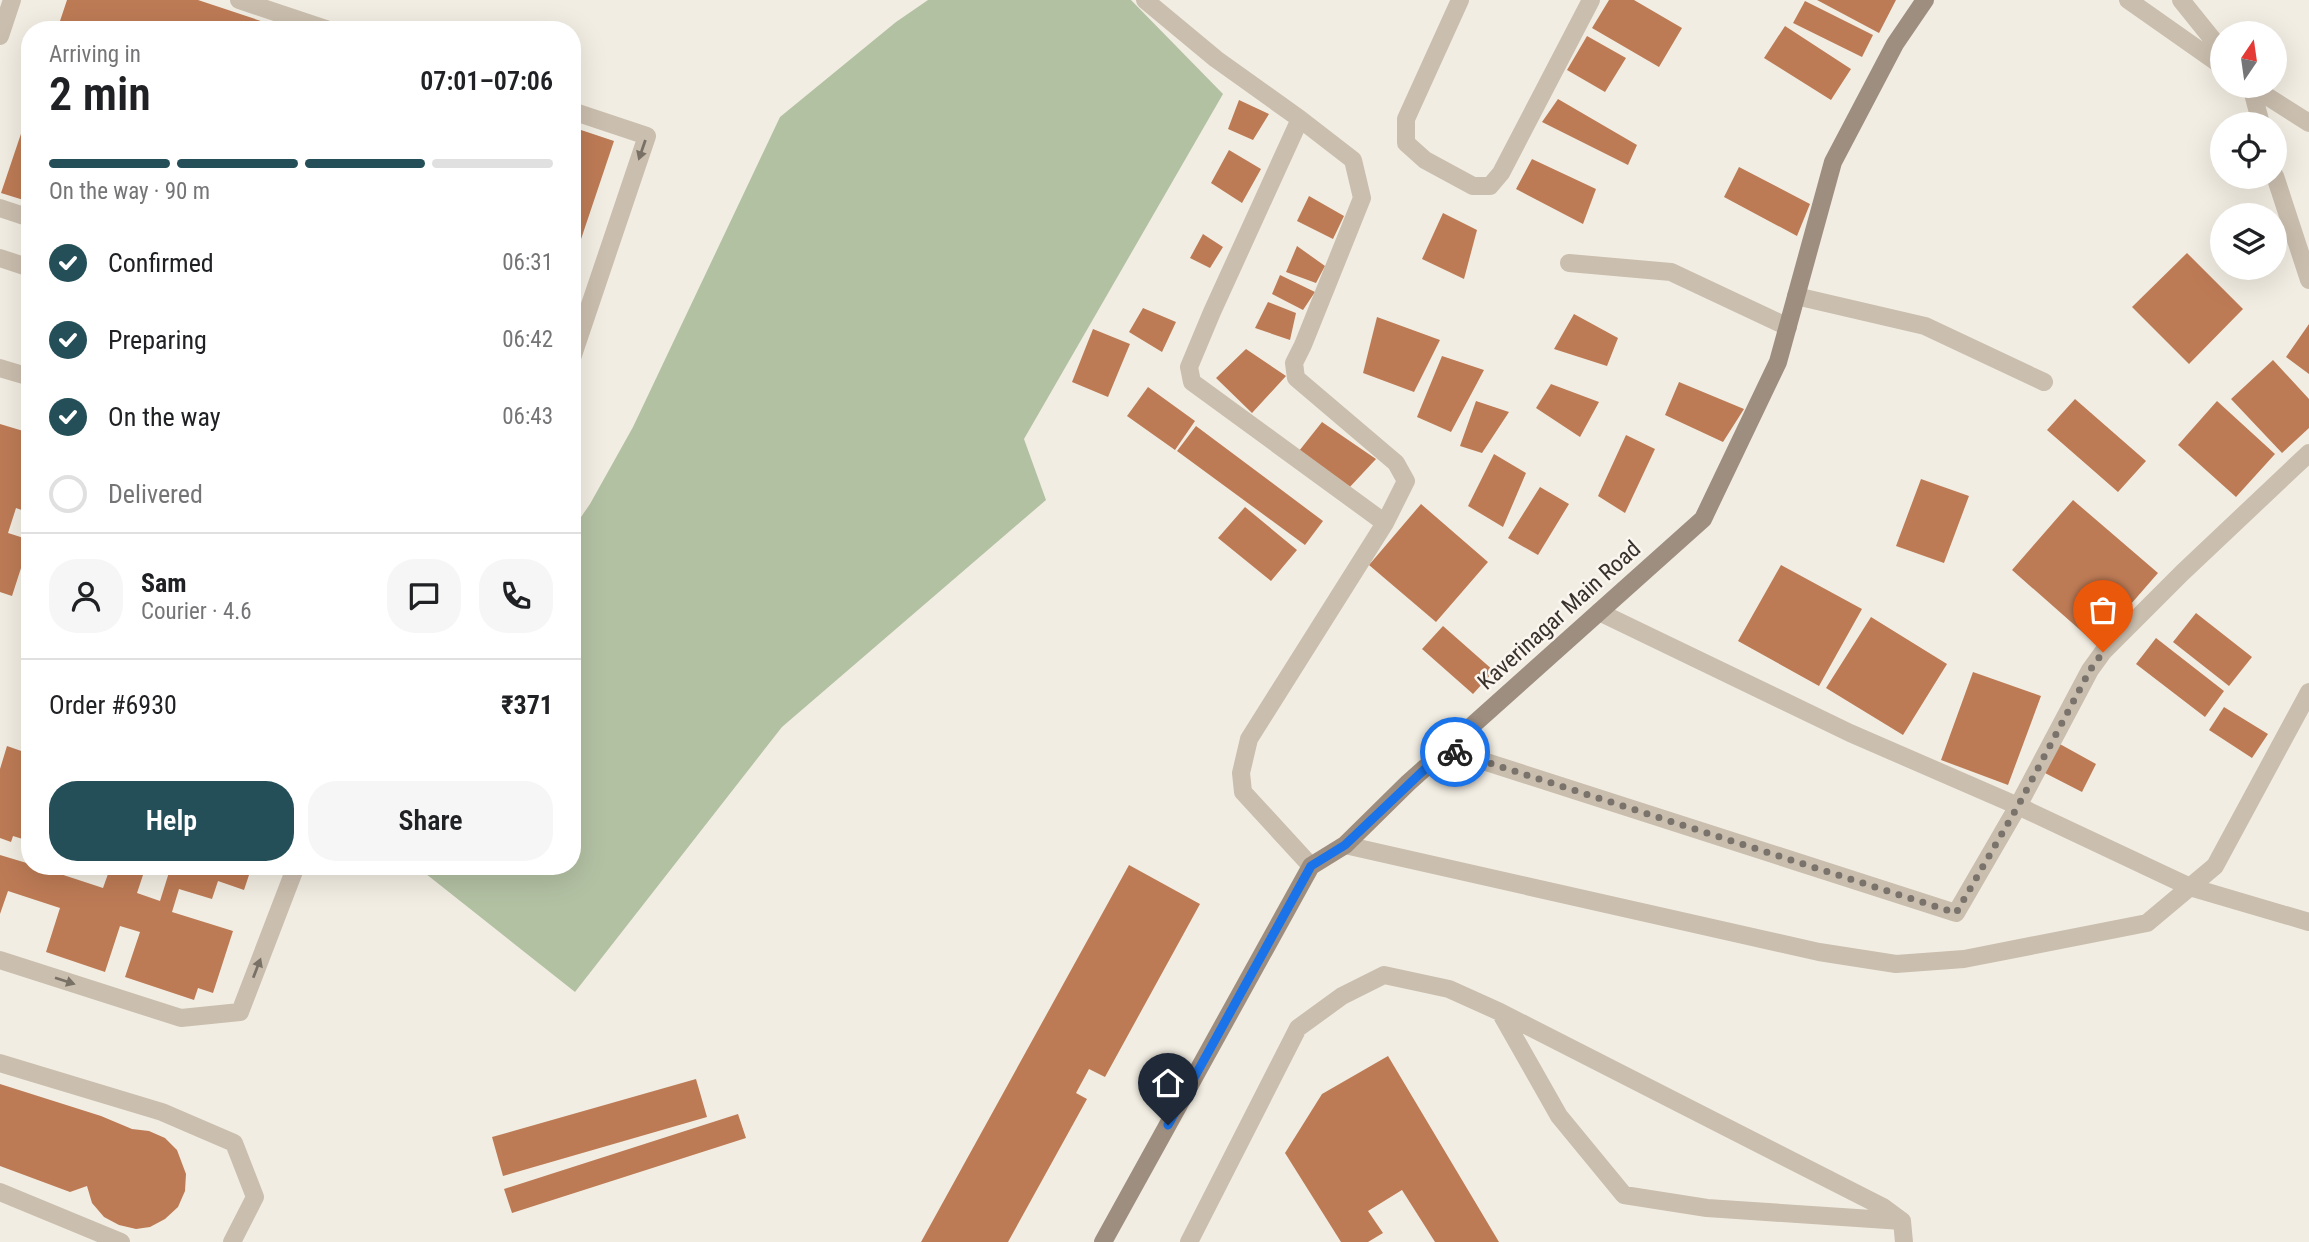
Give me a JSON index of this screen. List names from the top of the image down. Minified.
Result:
{"streets":{"street":["Kaverinagar Main Road"]},"north":"top","page":{"heading":["2 min","Arriving in","07:01–07:06"],"panel":["Sam","Courier · 4.6","Order #6930","₹371"],"bar":"On the way · 90 m","list":[["Confirmed","06:31"],["Preparing","06:42"],["On the way","06:43"],"Delivered"],"buttons":["Help","Share"]}}
